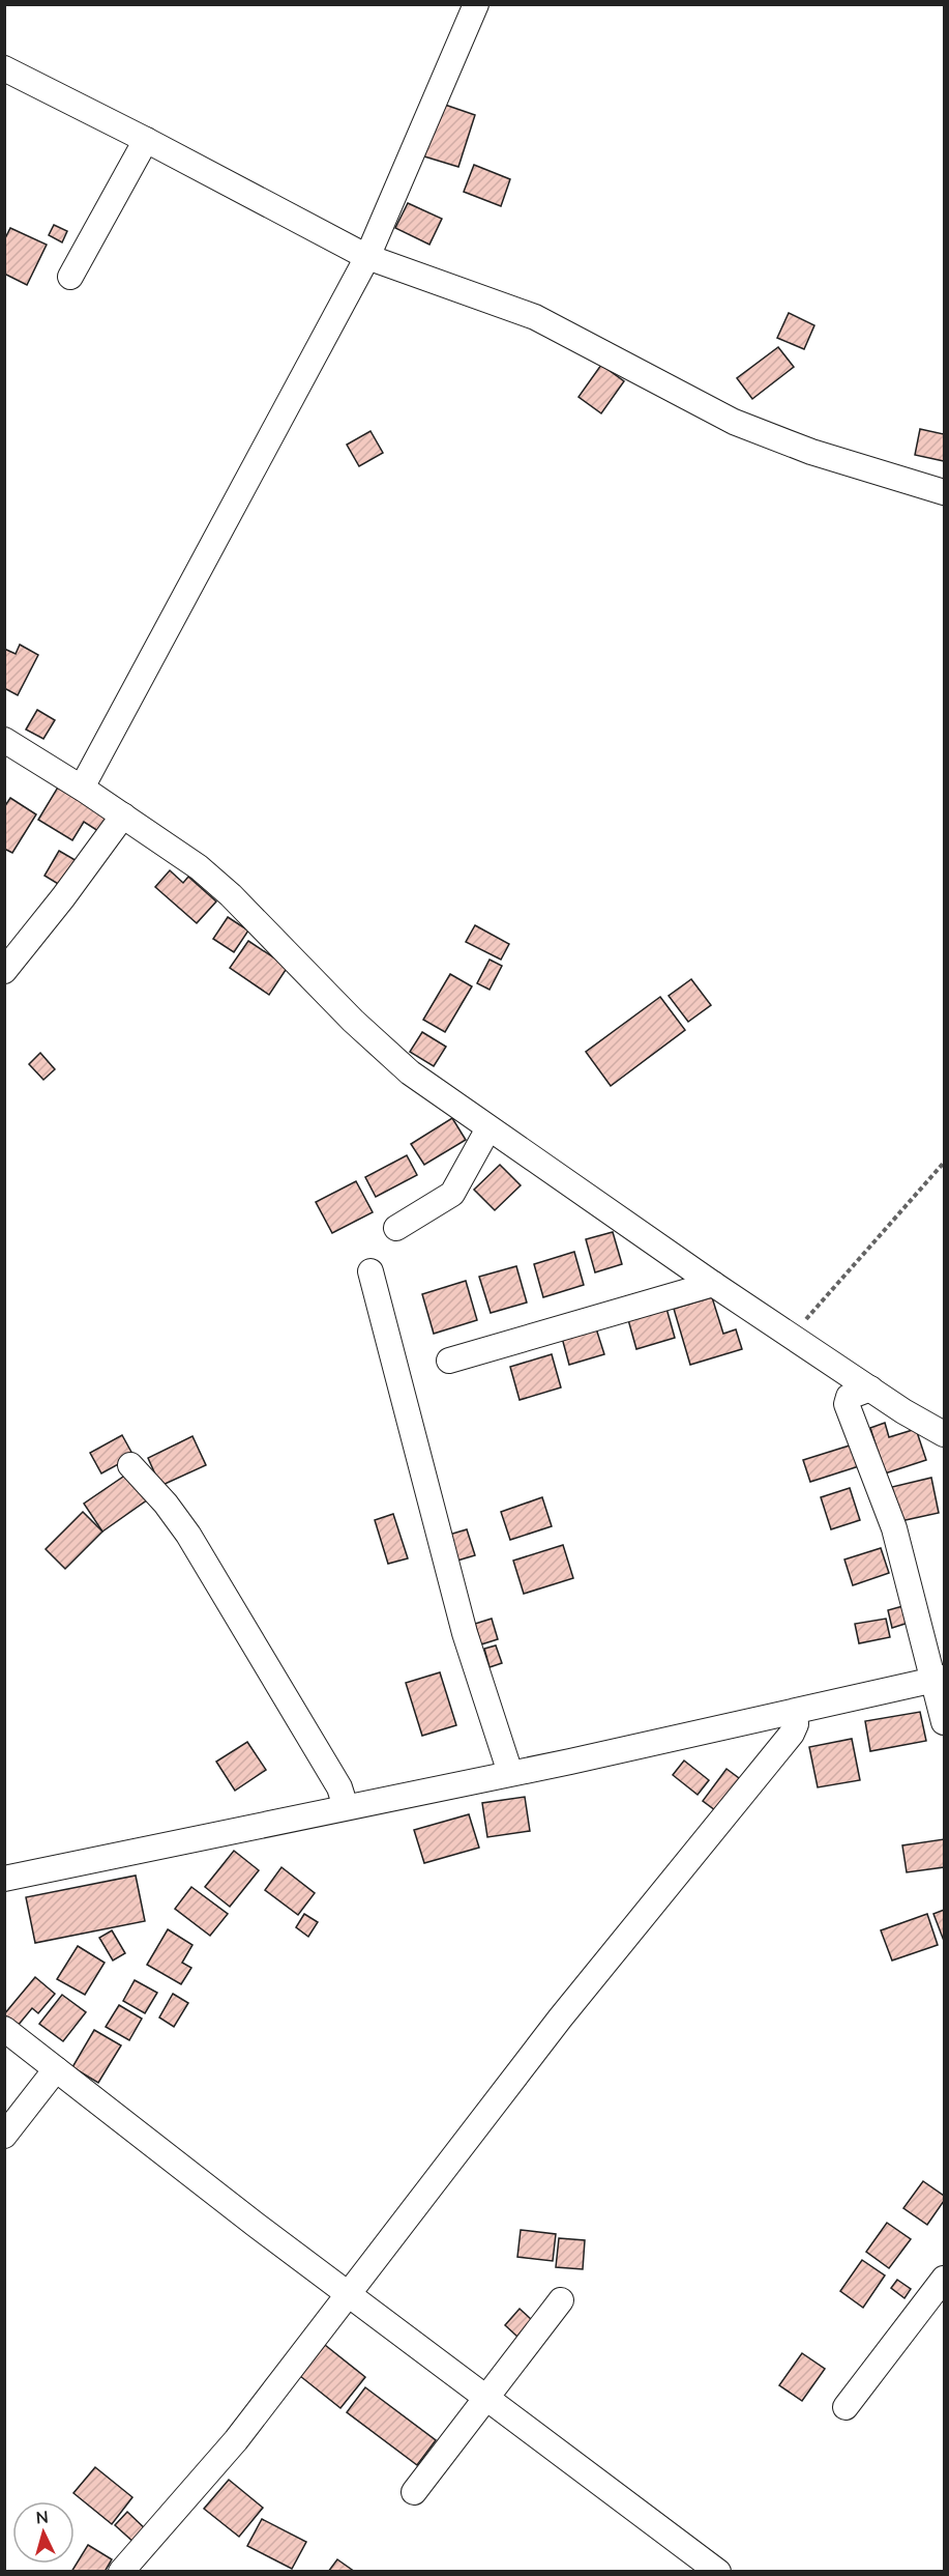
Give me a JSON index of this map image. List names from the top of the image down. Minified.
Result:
{"north":"top"}
